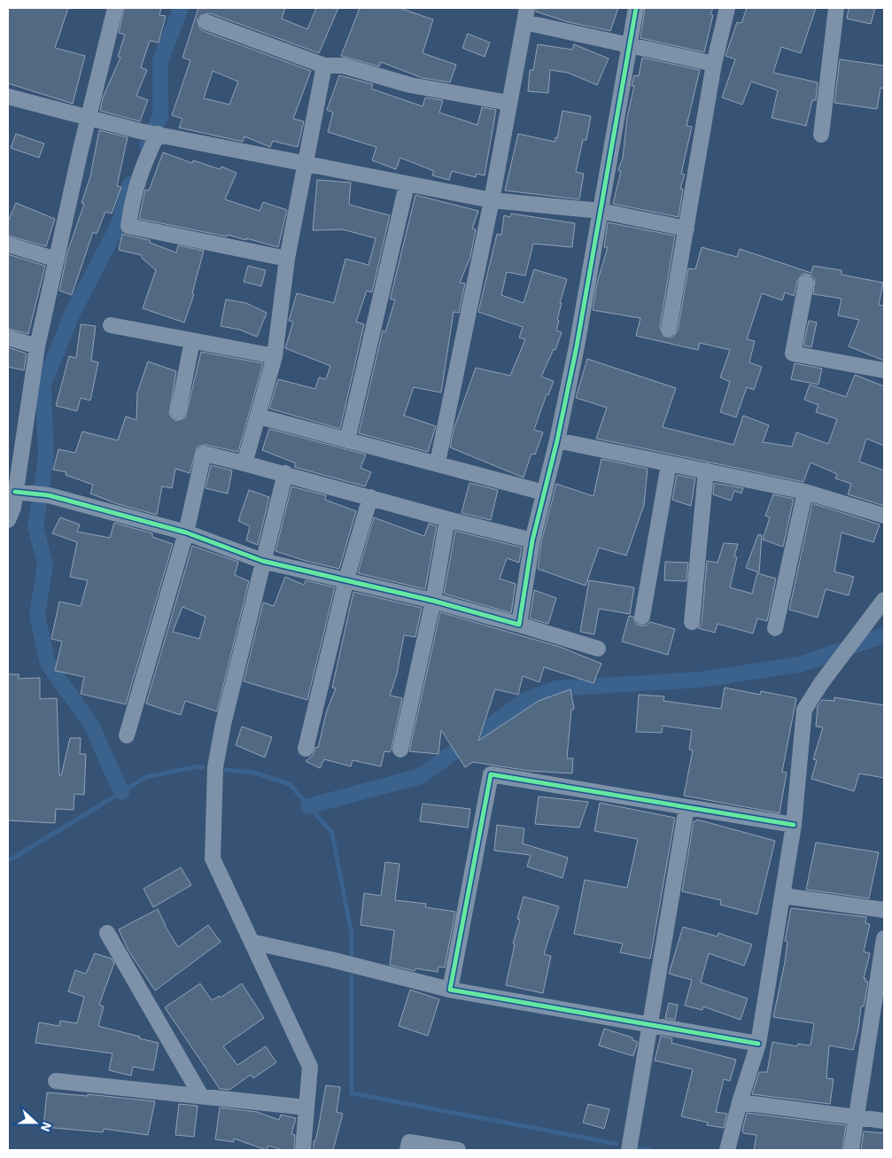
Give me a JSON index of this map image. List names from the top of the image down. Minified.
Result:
{"north":"right"}
